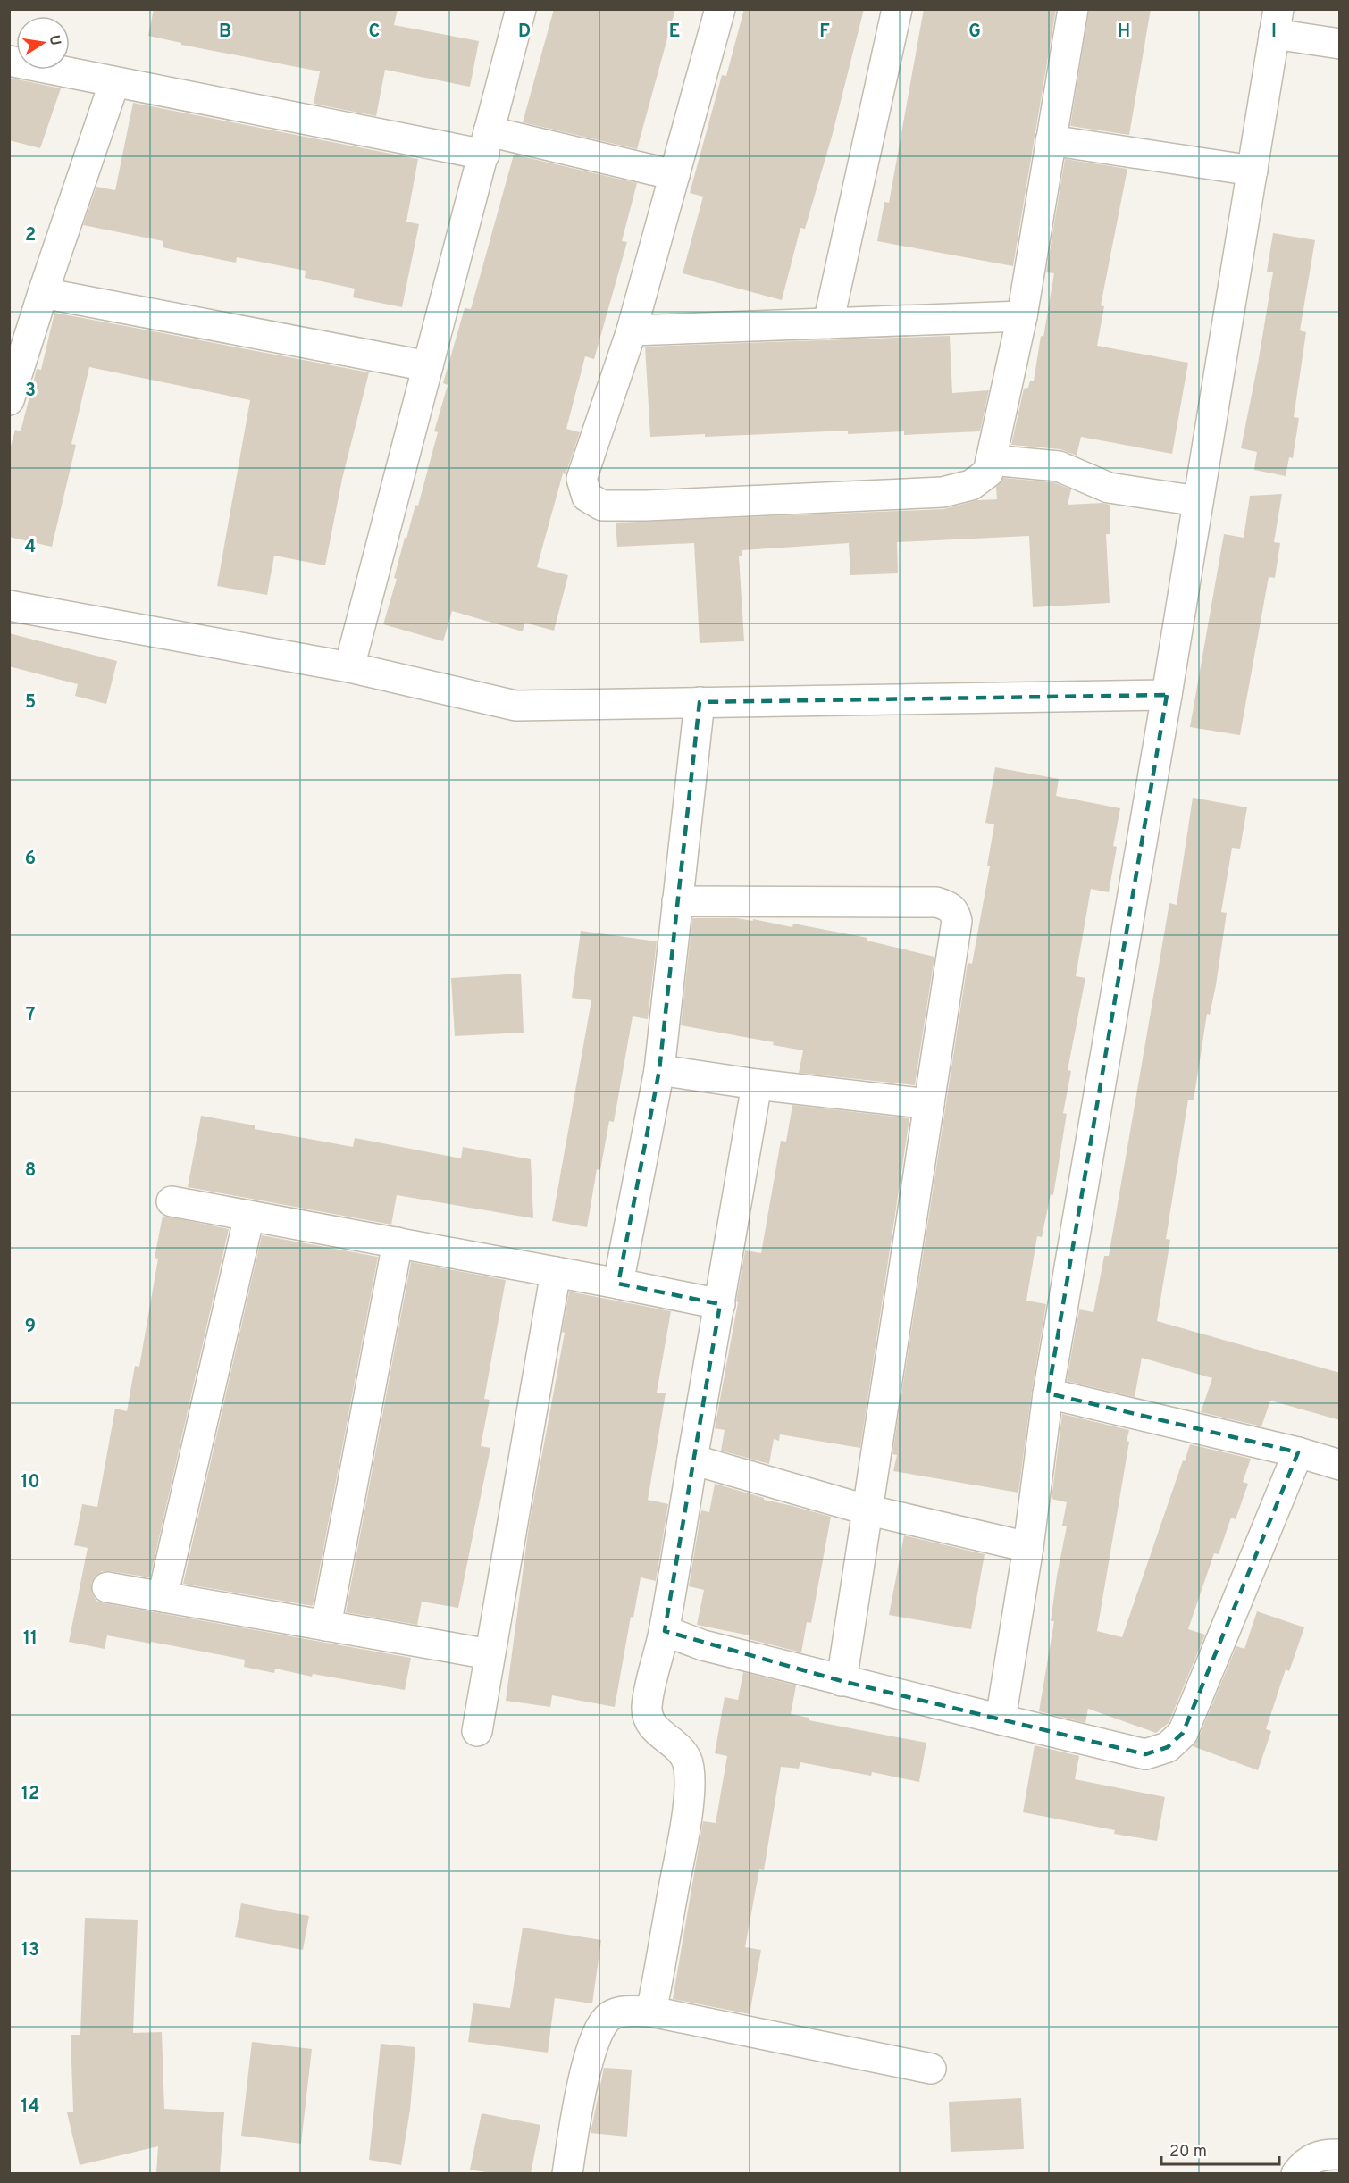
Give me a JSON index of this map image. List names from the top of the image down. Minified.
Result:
{"scale_bar":"20 m","north":"right","grid":{"columns":["B","C","D","E","F","G","H","I"],"rows":["2","3","4","5","6","7","8","9","10","11","12","13","14"]}}
